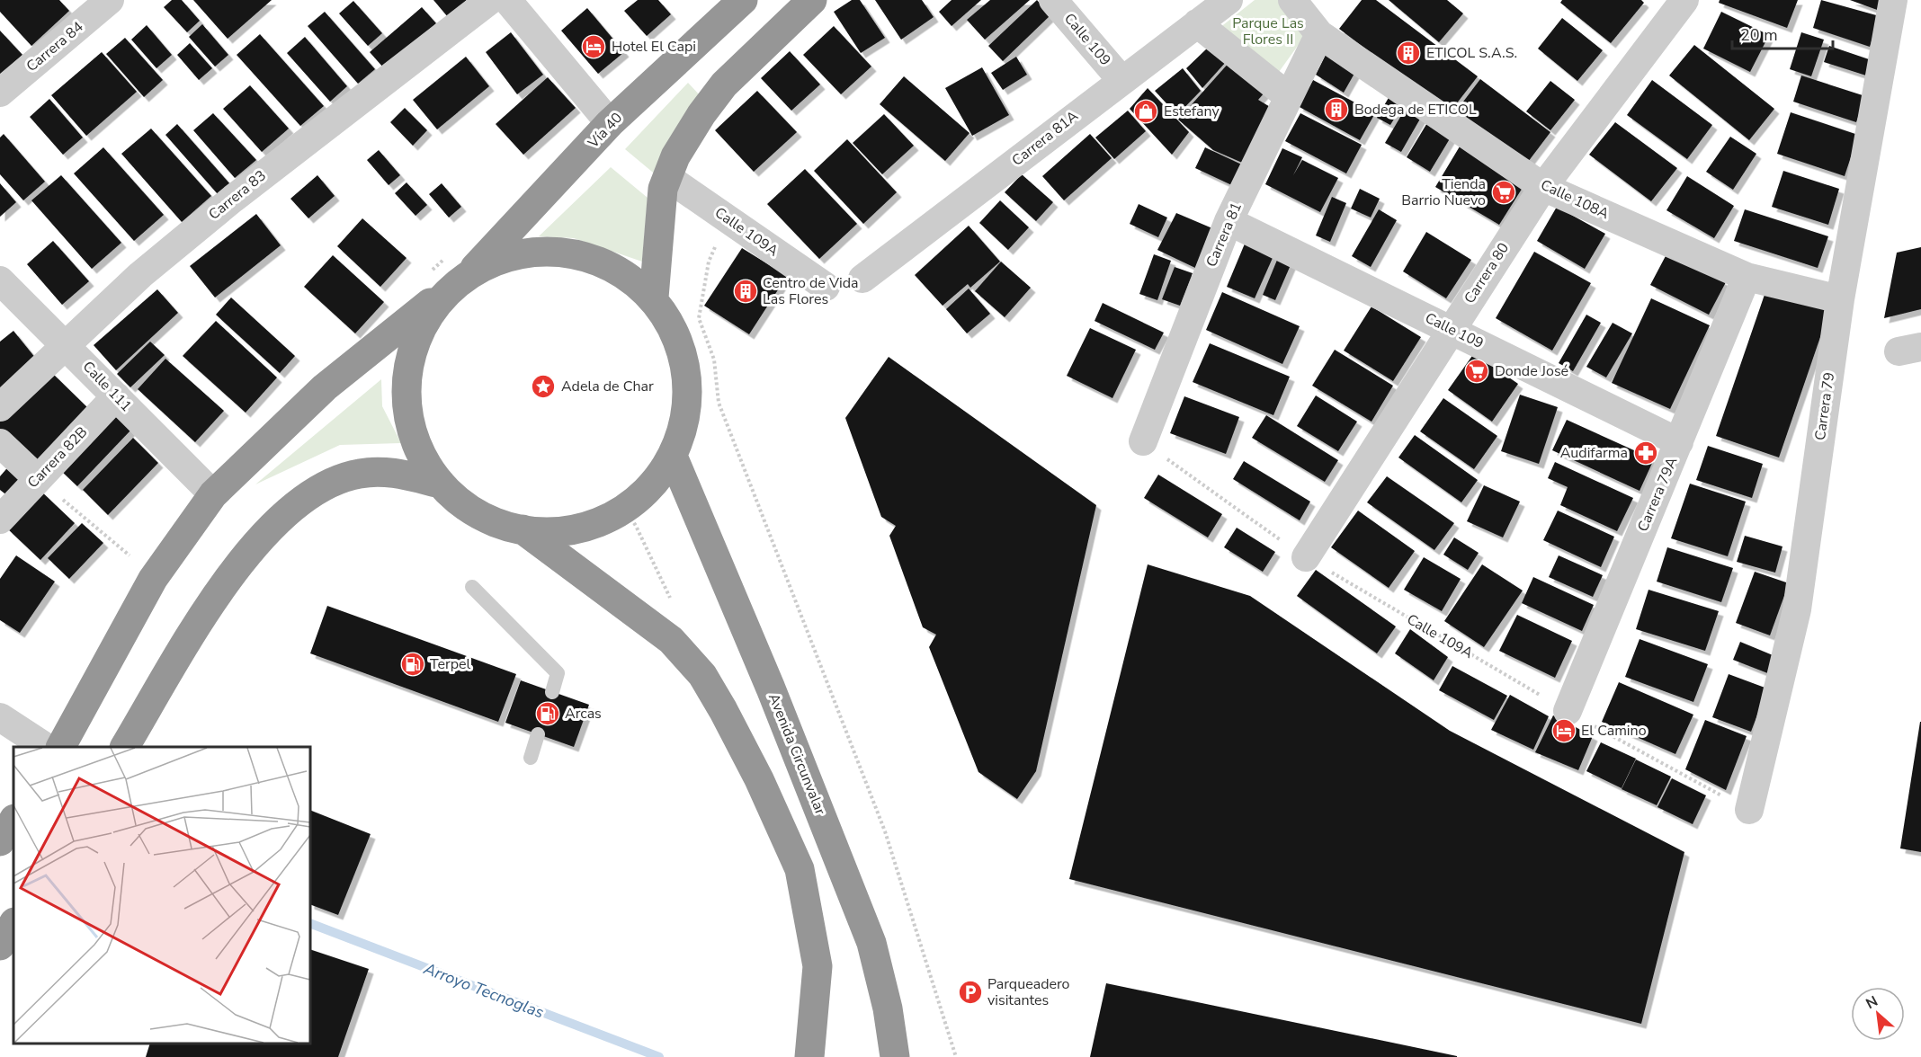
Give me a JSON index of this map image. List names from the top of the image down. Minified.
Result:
{"streets":{"highway":["Vía 40","Avenida Circunvalar"],"street":["Calle 109","Carrera 84","Carrera 81A","Carrera 83","Calle 108A","Calle 109A","Carrera 81","Carrera 80","Calle 111","Carrera 79","Carrera 82B","Carrera 79A"]},"crossings":[["Calle 109","Carrera 81A"],["Calle 109","Carrera 81"],["Calle 109","Carrera 80"],["Calle 109","Carrera 79A"],["Carrera 83","Calle 111"],["Calle 108A","Carrera 81"],["Calle 108A","Carrera 80"],["Calle 108A","Carrera 79"],["Calle 108A","Carrera 79A"],["Calle 109A","Carrera 81"],["Calle 109A","Carrera 80"],["Calle 109A","Carrera 79"],["Calle 109A","Carrera 79A"],["Calle 111","Carrera 82B"]],"water":["Arroyo Tecnoglas"],"parks":["Parque Las Flores II"],"places":{"hotel":["Hotel El Capi","El Camino"],"building":["ETICOL S.A.S.","Bodega de ETICOL","Centro de Vida Las Flores"],"shop":["Estefany"],"supermarket":["Tienda Barrio Nuevo","Donde José"],"place":["Adela de Char"],"pharmacy":["Audifarma"],"fuel station":["Terpel","Arcas"],"parking":["Parqueadero visitantes"]},"scale_bar":"20 m","north":"top left"}
